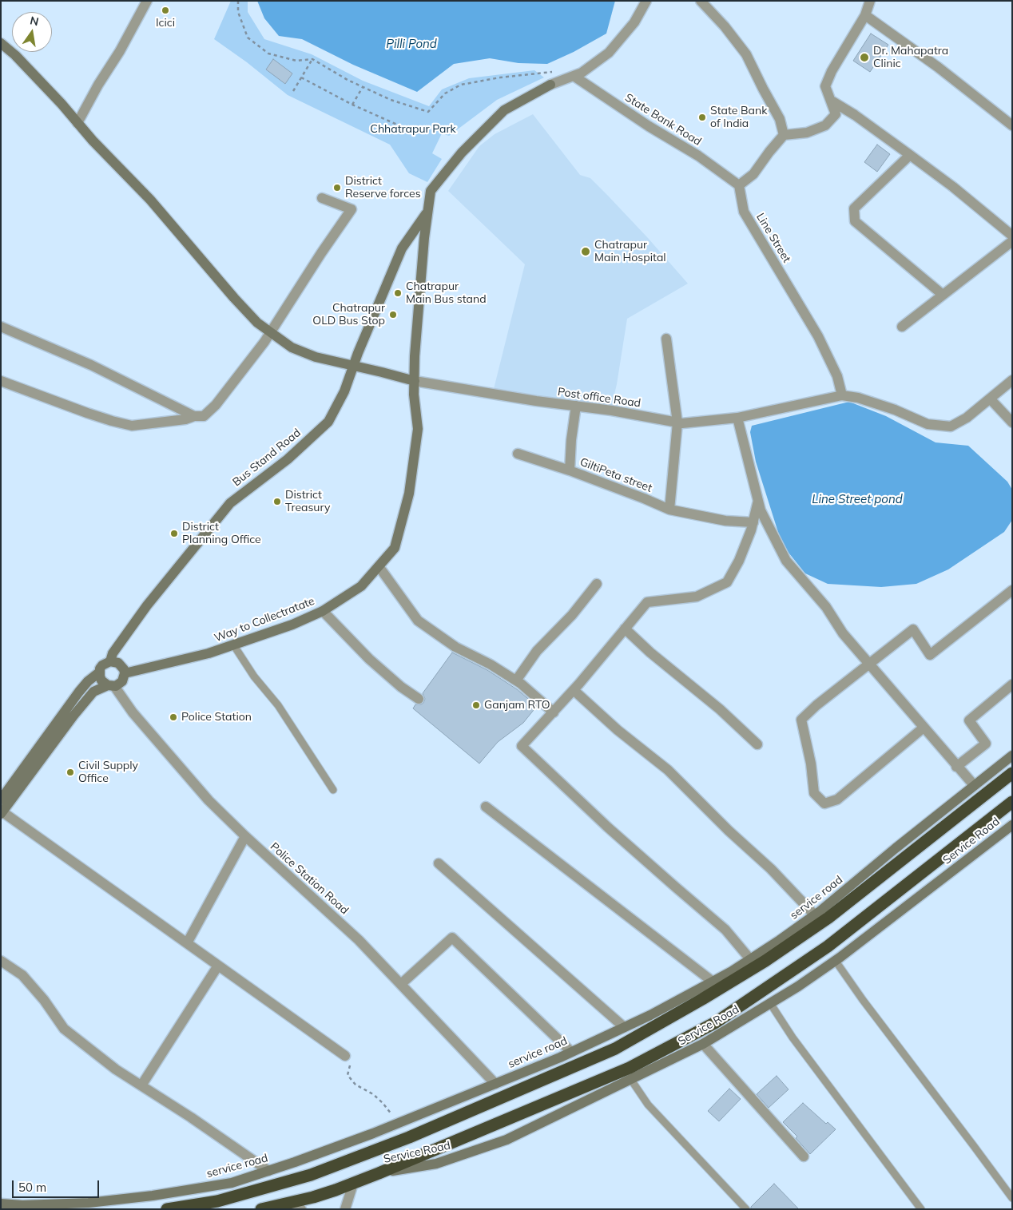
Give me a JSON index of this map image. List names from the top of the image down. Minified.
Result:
{"streets":{"street":["State Bank Road","Line Street","Post office Road","Bus Stand Road","GiltiPeta street","Way to Collectratate","Service Road","Police Station Road","service road"]},"crossings":[["State Bank Road","Line Street"],["State Bank Road","Way to Collectratate"],["Line Street","Post office Road"],["Post office Road","Bus Stand Road"],["Post office Road","GiltiPeta street"],["Post office Road","Way to Collectratate"],["Bus Stand Road","Way to Collectratate"],["Bus Stand Road","Police Station Road"],["Way to Collectratate","Police Station Road"],["Police Station Road","service road"]],"water":["Pilli Pond","Line Street pond"],"parks":["Chhatrapur Park"],"places":["Icici","Dr. Mahapatra Clinic","State Bank of India","District Reserve forces","Chatrapur Main Hospital","Chatrapur Main Bus stand","Chatrapur OLD Bus Stop","District Treasury","District Planning Office","Ganjam RTO","Police Station","Civil Supply Office"],"scale_bar":"50 m","north":"top"}
